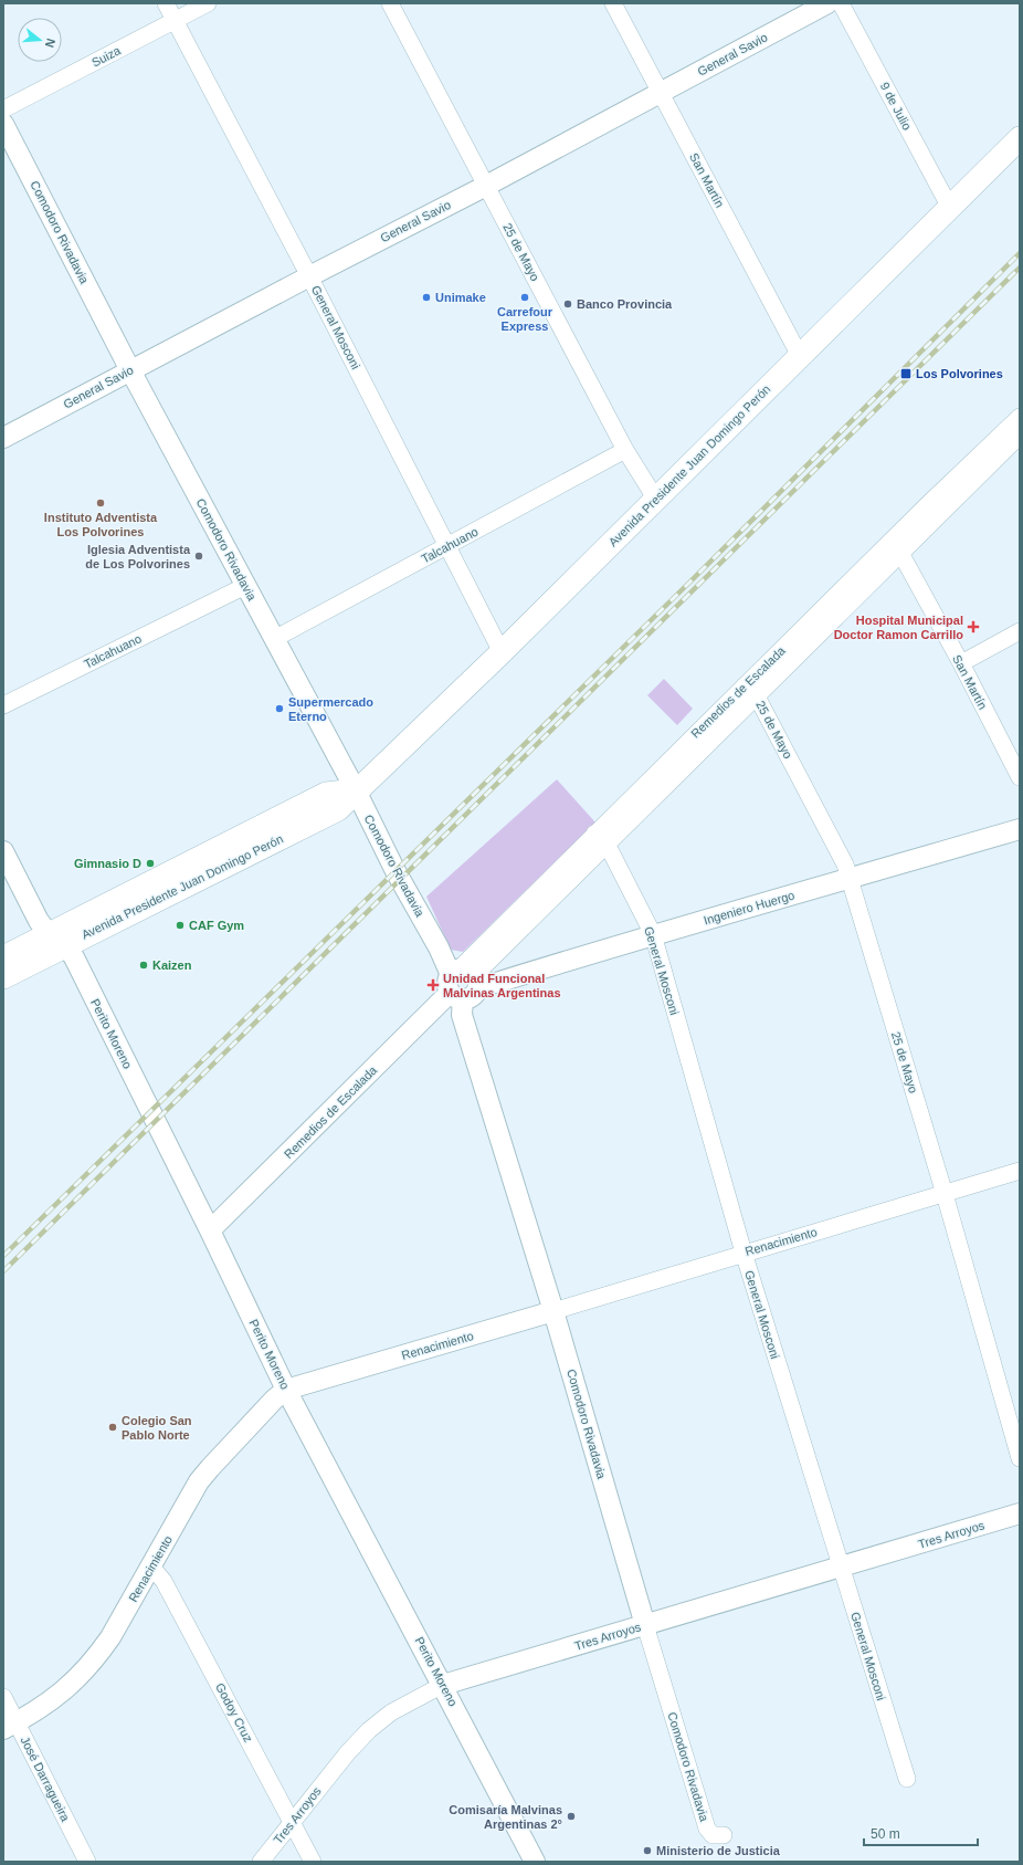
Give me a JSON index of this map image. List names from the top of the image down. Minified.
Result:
{"streets":{"main road":["Avenida Presidente Juan Domingo Perón"],"street":["General Savio","Suiza","9 de Julio","San Martín","Comodoro Rivadavia","25 de Mayo","General Mosconi","Talcahuano","Remedios de Escalada","Ingeniero Huergo","Perito Moreno","Renacimiento","Tres Arroyos","Godoy Cruz","José Darragueira"]},"crossings":[["General Savio","San Martín"],["General Savio","Comodoro Rivadavia"],["General Savio","25 de Mayo"],["General Savio","General Mosconi"],["Suiza","General Mosconi"],["9 de Julio","Avenida Presidente Juan Domingo Perón"],["San Martín","Avenida Presidente Juan Domingo Perón"],["San Martín","Remedios de Escalada"],["Comodoro Rivadavia","Avenida Presidente Juan Domingo Perón"],["Comodoro Rivadavia","Talcahuano"],["Comodoro Rivadavia","Remedios de Escalada"],["Comodoro Rivadavia","Ingeniero Huergo"],["Comodoro Rivadavia","Renacimiento"],["Comodoro Rivadavia","Tres Arroyos"],["25 de Mayo","Avenida Presidente Juan Domingo Perón"],["25 de Mayo","Talcahuano"],["25 de Mayo","Remedios de Escalada"],["25 de Mayo","Ingeniero Huergo"],["25 de Mayo","Renacimiento"],["General Mosconi","Avenida Presidente Juan Domingo Perón"],["General Mosconi","Talcahuano"],["General Mosconi","Remedios de Escalada"],["General Mosconi","Ingeniero Huergo"],["General Mosconi","Renacimiento"],["General Mosconi","Tres Arroyos"],["Avenida Presidente Juan Domingo Perón","Perito Moreno"],["Remedios de Escalada","Ingeniero Huergo"],["Remedios de Escalada","Perito Moreno"],["Perito Moreno","Renacimiento"],["Perito Moreno","Tres Arroyos"],["Renacimiento","Godoy Cruz"],["Renacimiento","José Darragueira"],["Tres Arroyos","Godoy Cruz"]],"places":{"other":["Unimake","Carrefour Express","Banco Provincia","Instituto Adventista Los Polvorines","Iglesia Adventista de Los Polvorines","Supermercado Eterno","Gimnasio D","CAF Gym","Kaizen","Colegio San Pablo Norte","Comisaría Malvinas Argentinas 2°","Ministerio de Justicia"],"transit":["Los Polvorines"],"health":["Hospital Municipal Doctor Ramon Carrillo","Unidad Funcional Malvinas Argentinas"]},"scale_bar":"50 m","north":"right"}
